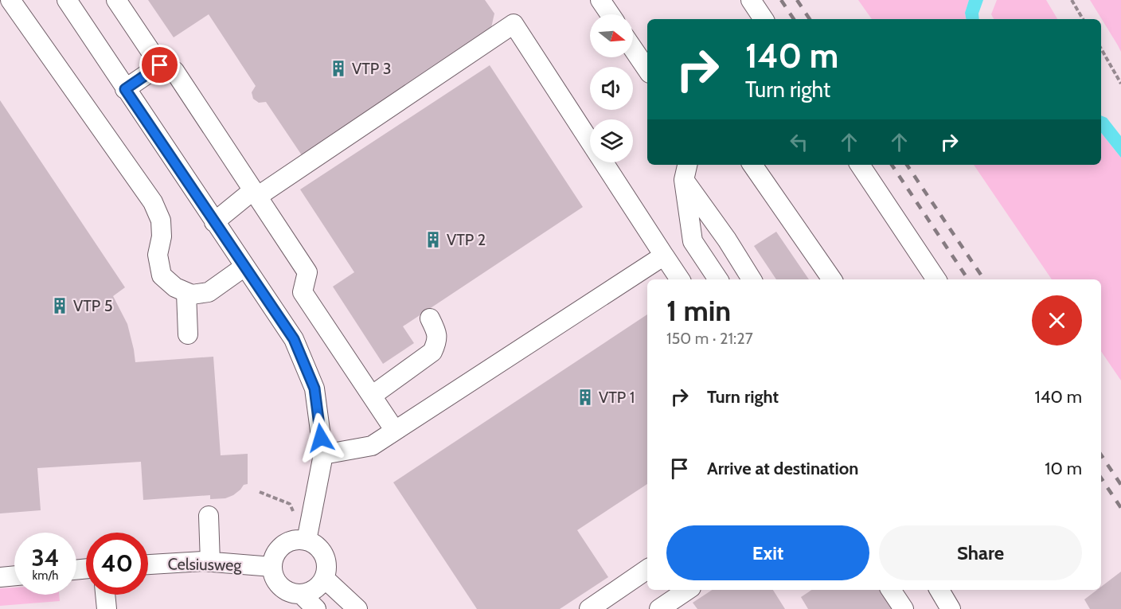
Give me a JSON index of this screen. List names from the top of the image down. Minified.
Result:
{"streets":{"street":["Celsiusweg"]},"places":{"building":["VTP 3","VTP 2","VTP 5","VTP 1"]},"north":"right","page":{"turn":["140 m","Turn right"],"heading":["1 min","150 m · 21:27"],"list":[{"name":"Turn right","value":"140 m"},{"name":"Arrive at destination","value":"10 m"}],"buttons":["Exit","Share"],"speed":"34 km/h","limit":"40"}}
